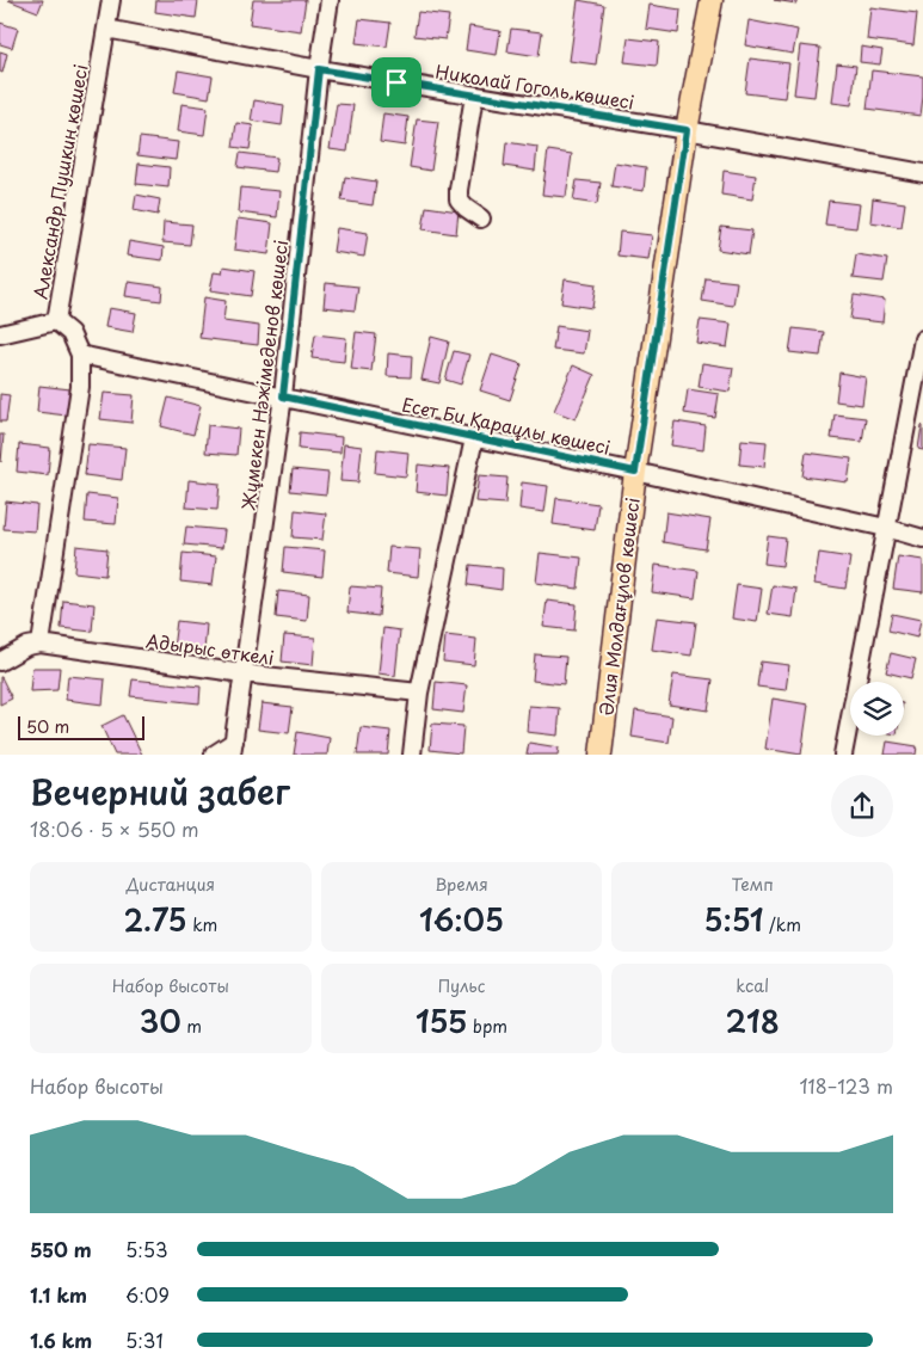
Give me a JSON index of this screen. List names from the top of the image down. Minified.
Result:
{"streets":{"main road":["Әлия Молдағұлов көшесі"],"street":["Николай Гоголь көшесі","Александр Пушкин көшесі","Жұмекен Нәжімеденов көшесі","Есет Би Қараұлы көшесі","Адырыс өткелі"]},"crossings":[["Николай Гоголь көшесі","Александр Пушкин көшесі"],["Николай Гоголь көшесі","Жұмекен Нәжімеденов көшесі"],["Николай Гоголь көшесі","Әлия Молдағұлов көшесі"],["Александр Пушкин көшесі","Есет Би Қараұлы көшесі"],["Александр Пушкин көшесі","Адырыс өткелі"],["Жұмекен Нәжімеденов көшесі","Есет Би Қараұлы көшесі"],["Жұмекен Нәжімеденов көшесі","Адырыс өткелі"],["Есет Би Қараұлы көшесі","Әлия Молдағұлов көшесі"]],"scale_bar":"50 m","page":{"scale":"50 m","heading":["Вечерний забег","18:06 · 5 × 550 m"],"stats":[["Дистанция","2.75 km"],["Время","16:05"],["Темп","5:51 /km"],["Набор высоты","30 m"],["Пульс","155 bpm"],["kcal","218"]],"chart":["Набор высоты","118–123 m"],"list":[{"name":"550 m","note":"5:53"},{"name":"1.1 km","note":"6:09"},{"name":"1.6 km","note":"5:31"}]}}
